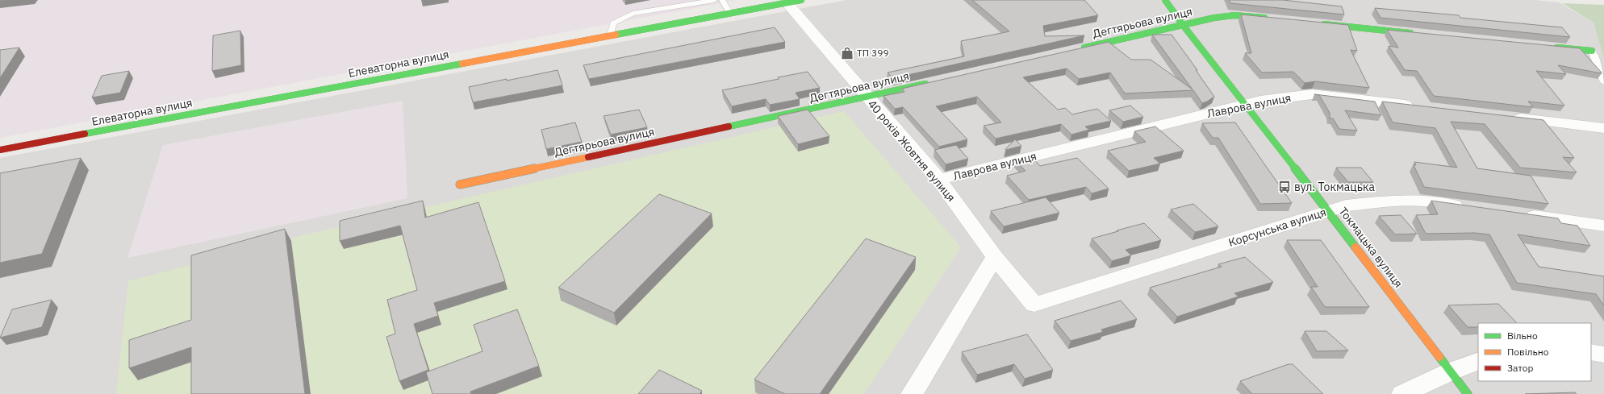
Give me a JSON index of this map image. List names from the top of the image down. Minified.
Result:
{"streets":{"street":["Дегтярьова вулиця","Елеваторна вулиця","Лаврова вулиця","40 років Жовтня вулиця","Корсунська вулиця","Токмацька вулиця"]},"crossings":[["Дегтярьова вулиця","40 років Жовтня вулиця"],["Дегтярьова вулиця","Токмацька вулиця"],["Елеваторна вулиця","40 років Жовтня вулиця"],["Лаврова вулиця","40 років Жовтня вулиця"],["Лаврова вулиця","Токмацька вулиця"],["40 років Жовтня вулиця","Корсунська вулиця"],["Корсунська вулиця","Токмацька вулиця"]],"places":{"shop":["ТП 399"],"bus stop":["вул. Токмацька"]},"legend":["Вільно","Повільно","Затор"]}
